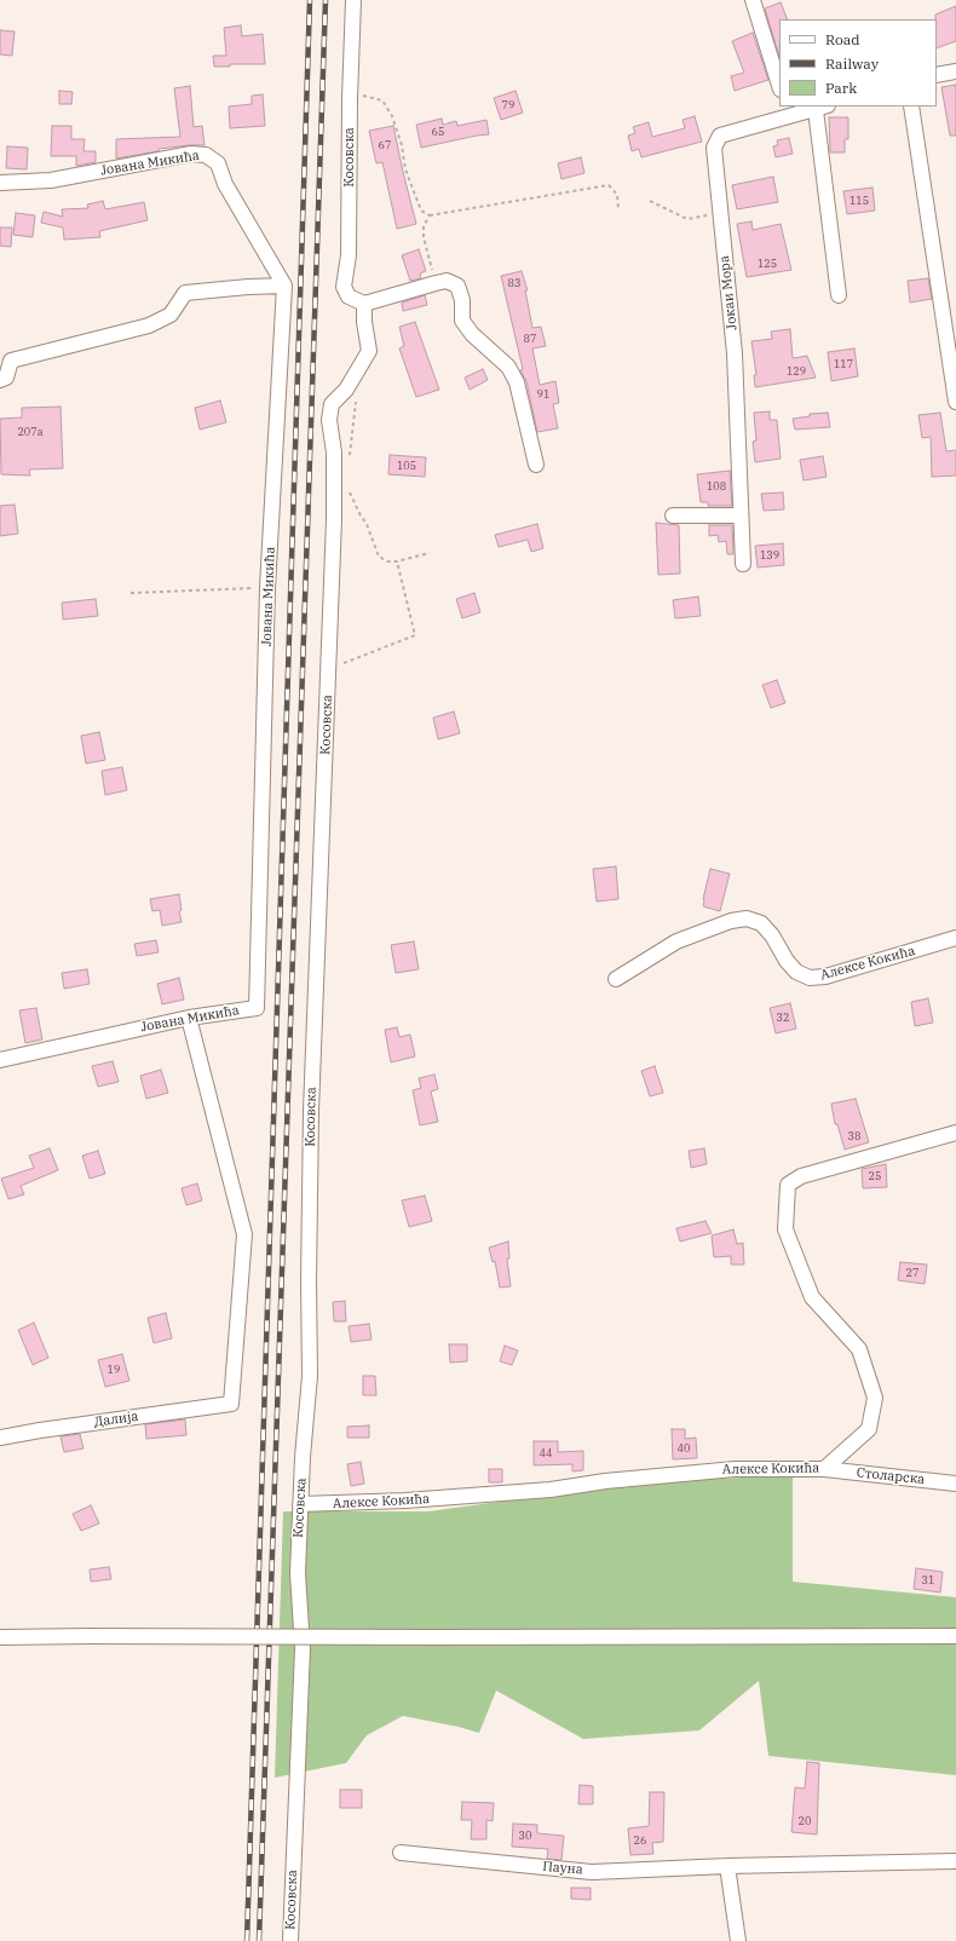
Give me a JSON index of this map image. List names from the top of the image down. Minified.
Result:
{"streets":{"street":["Косовска","Јована Микића","Јокаи Мора","Алексе Кокића","Далија","Столарска","Пауна"]},"crossings":[["Косовска","Алексе Кокића"],["Јована Микића","Далија"],["Алексе Кокића","Столарска"]],"house_numbers":["79","65","67","115","125","83","87","117","129","91","207a","105","108","139","32","38","25","27","19","40","44","31","20","30","26"],"legend":["Road","Railway","Park"]}
